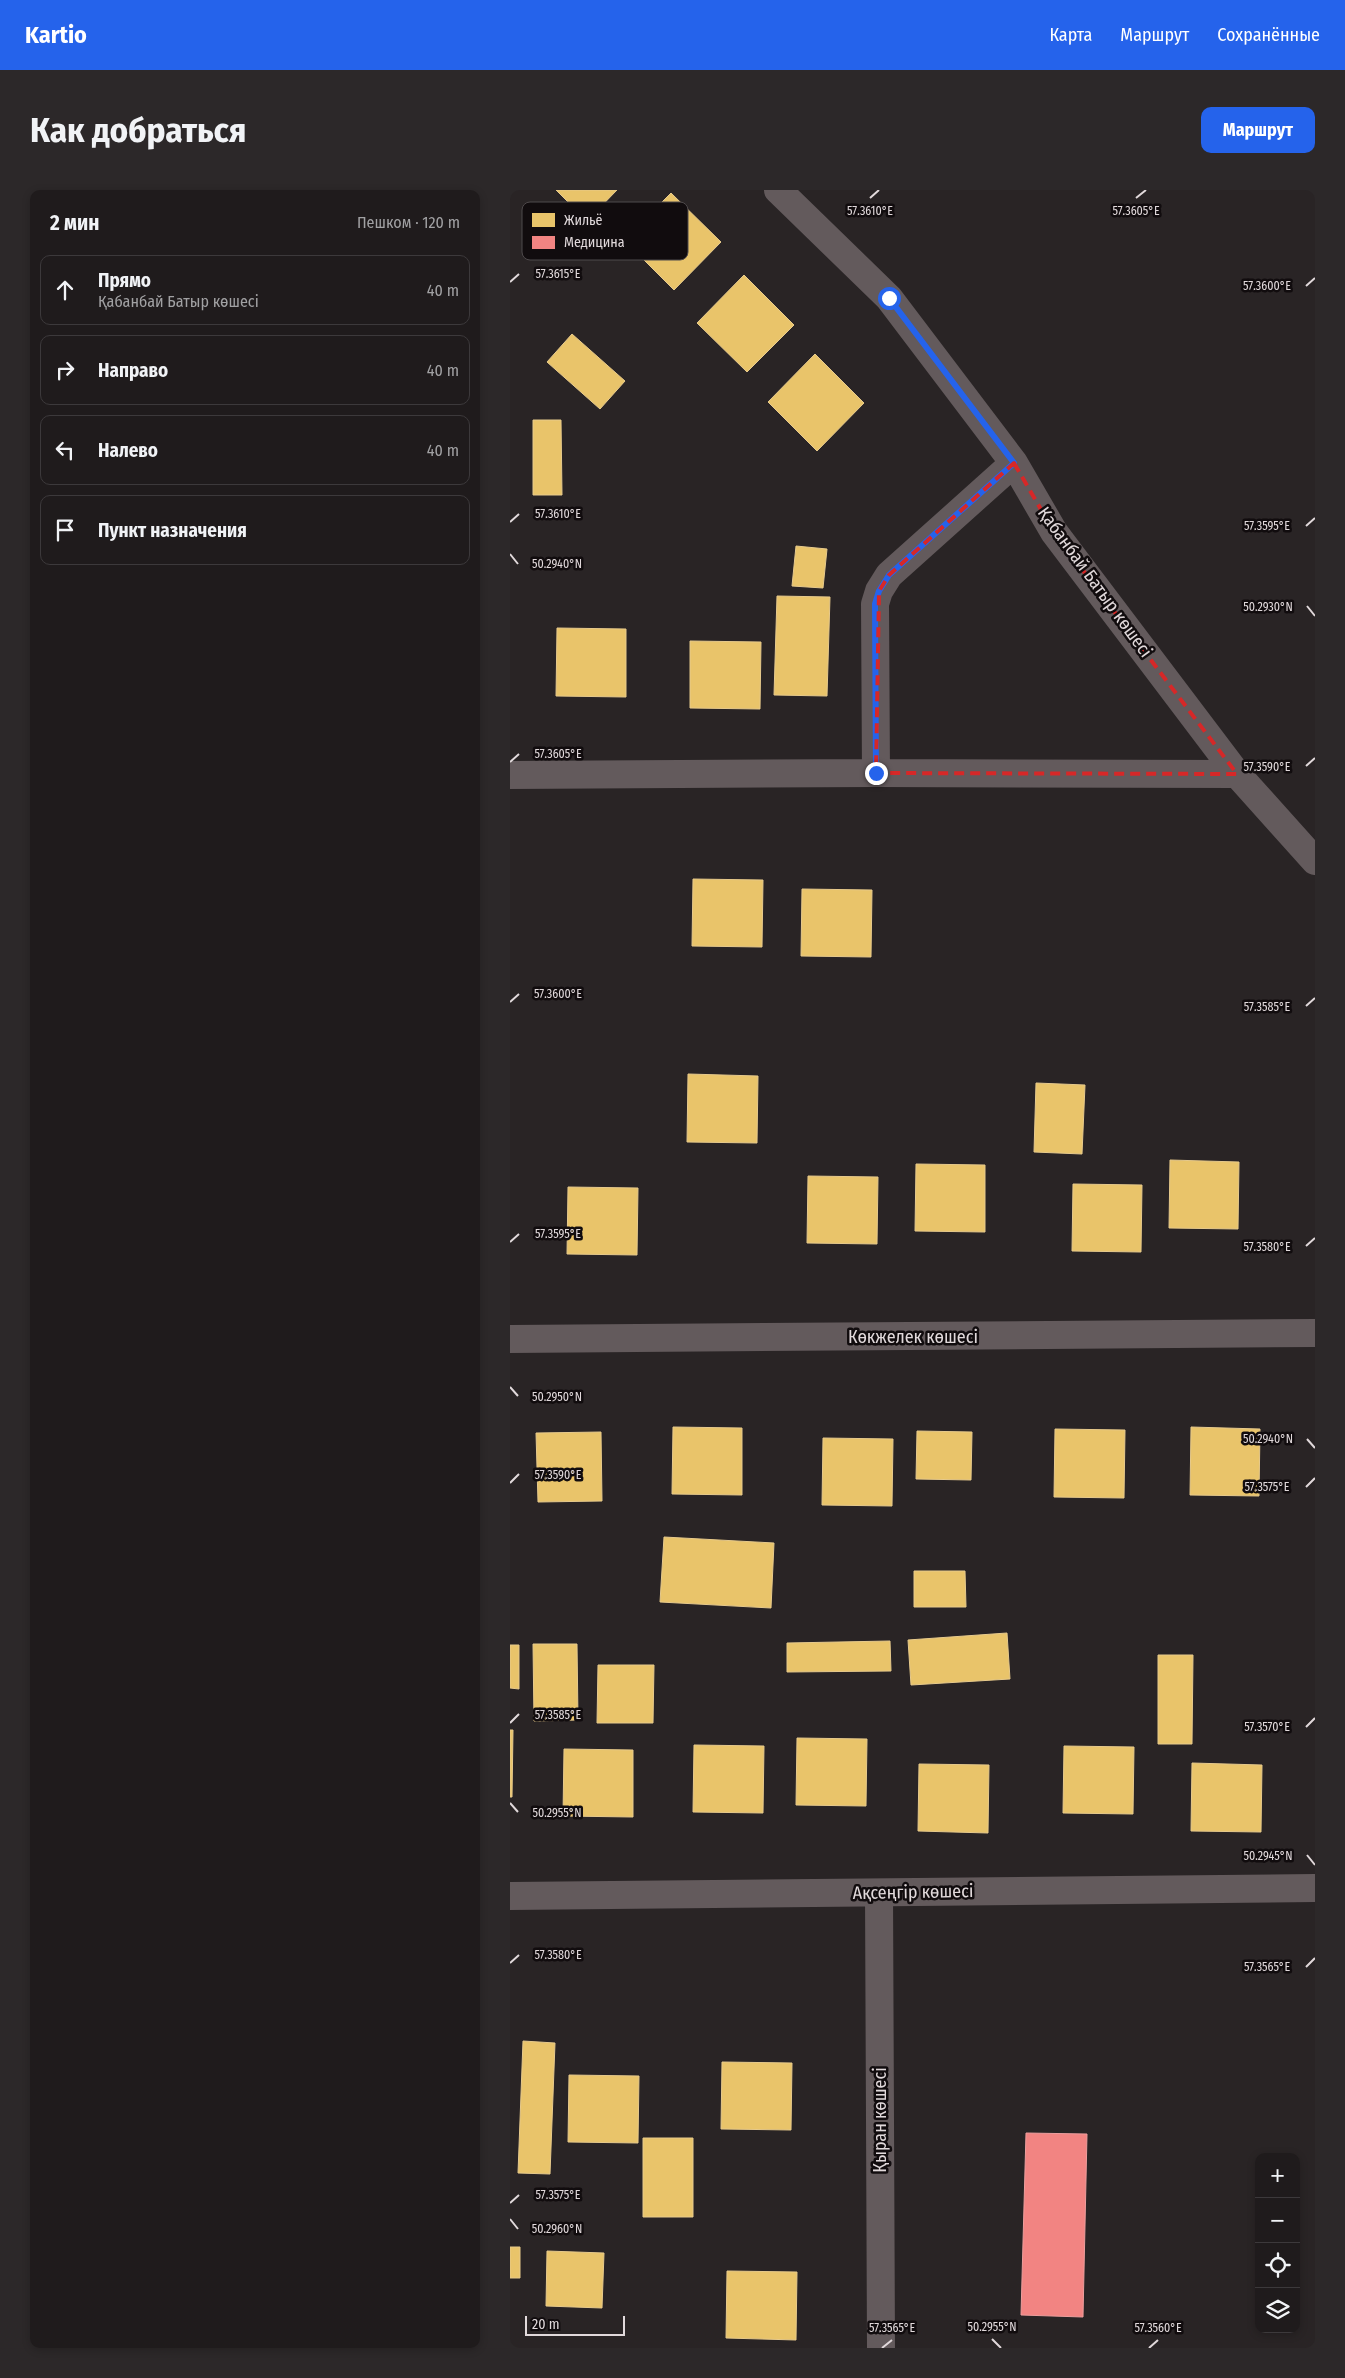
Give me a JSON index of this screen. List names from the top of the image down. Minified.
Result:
{"streets":{"street":["Қабанбай Батыр көшесі","Көкжелек көшесі","Ақсеңгір көшесі","Қыран көшесі"]},"crossings":[["Ақсеңгір көшесі","Қыран көшесі"]],"legend":["Жильё","Медицина"],"scale_bar":"20 m","page":{"header":"Kartio","nav":["Карта","Маршрут","Сохранённые"],"buttons":"Маршрут","title":"Как добраться","heading":["2 мин","Пешком · 120 m"],"list":[["Прямо","Қабанбай Батыр көшесі","40 m"],["Направо","40 m"],["Налево","40 m"],"Пункт назначения"],"map_buttons":["+","−"],"scale":"20 m"},"coordinates":["57.3610°E","57.3605°E","57.3615°E","57.3600°E","57.3595°E","50.2940°N","50.2930°N","57.3590°E","57.3585°E","57.3580°E","50.2950°N","57.3575°E","57.3570°E","50.2955°N","50.2945°N","57.3565°E","50.2960°N","57.3560°E"]}
